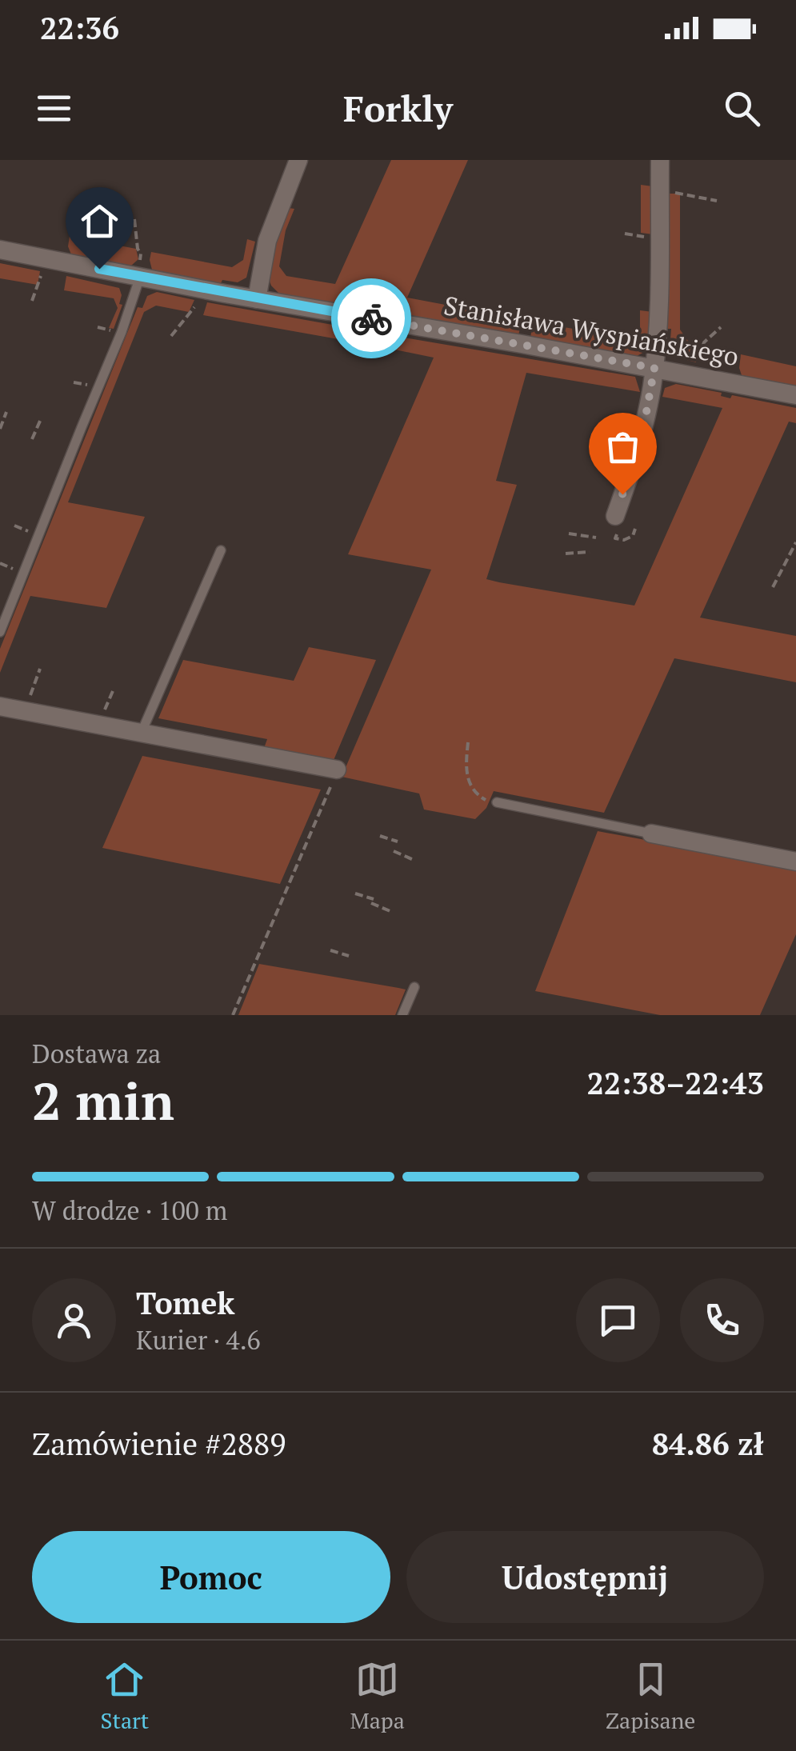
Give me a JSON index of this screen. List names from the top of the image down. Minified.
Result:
{"streets":{"street":["Stanisława Wyspiańskiego"]},"page":{"status":"22:36","header":"Forkly","heading":["2 min","Dostawa za","22:38–22:43"],"panel":["Tomek","Kurier · 4.6","Zamówienie #2889","84.86 zł"],"bar":"W drodze · 100 m","buttons":["Pomoc","Udostępnij"],"tabs":["Start","Mapa","Zapisane"]}}
